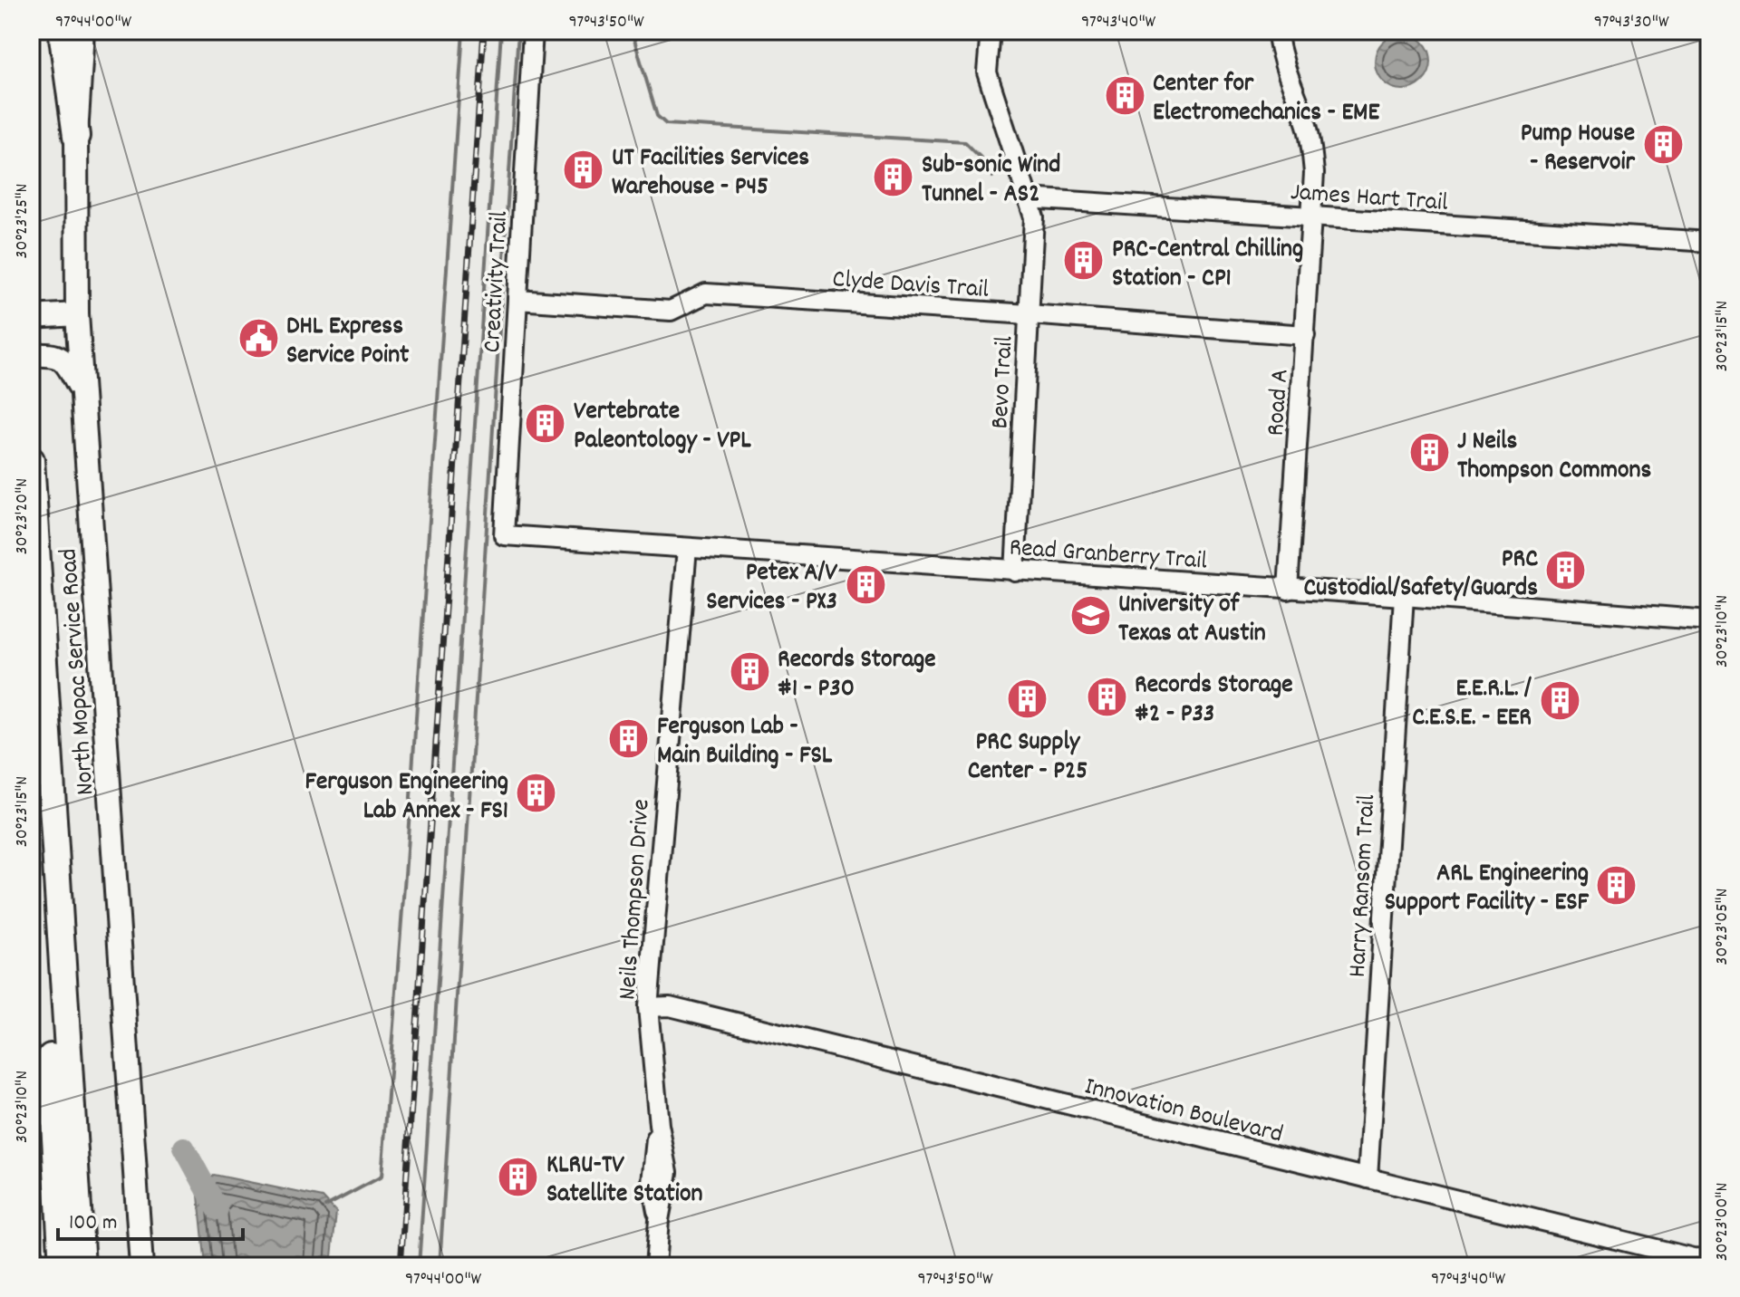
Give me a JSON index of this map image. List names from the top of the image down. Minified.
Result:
{"streets":{"main road":["North Mopac Service Road"],"street":["James Hart Trail","Creativity Trail","Clyde Davis Trail","Bevo Trail","Road A","Read Granberry Trail","Harry Ransom Trail","Neils Thompson Drive","Innovation Boulevard"]},"crossings":[["James Hart Trail","Bevo Trail"],["James Hart Trail","Road A"],["Creativity Trail","Clyde Davis Trail"],["Creativity Trail","Read Granberry Trail"],["Clyde Davis Trail","Bevo Trail"],["Clyde Davis Trail","Road A"],["Bevo Trail","Read Granberry Trail"],["Road A","Read Granberry Trail"],["Read Granberry Trail","Harry Ransom Trail"],["Read Granberry Trail","Neils Thompson Drive"],["Harry Ransom Trail","Innovation Boulevard"],["Neils Thompson Drive","Innovation Boulevard"]],"places":{"building":["Center for Electromechanics - EME","Pump House - Reservoir","UT Facilities Services Warehouse - P45","Sub-sonic Wind Tunnel - AS2","PRC-Central Chilling Station - CP1","Vertebrate Paleontology - VPL","J Neils Thompson Commons","PRC Custodial/Safety/Guards","Petex A/V Services - PX3","Records Storage #1 - P30","Records Storage #2 - P33","PRC Supply Center - P25","E.E.R.L. / C.E.S.E. - EER","Ferguson Lab - Main Building - FSL","Ferguson Engineering Lab Annex - FS1","ARL Engineering Support Facility - ESF","KLRU-TV Satellite Station"],"public building":["DHL Express Service Point"],"school or university":["University of Texas at Austin"]},"scale_bar":"100 m","coordinates":["97°44'00\"W","97°43'50\"W","97°43'40\"W","97°43'30\"W","30°23'25\"N","30°23'15\"N","30°23'20\"N","30°23'10\"N","30°23'05\"N","30°23'00\"N"]}
